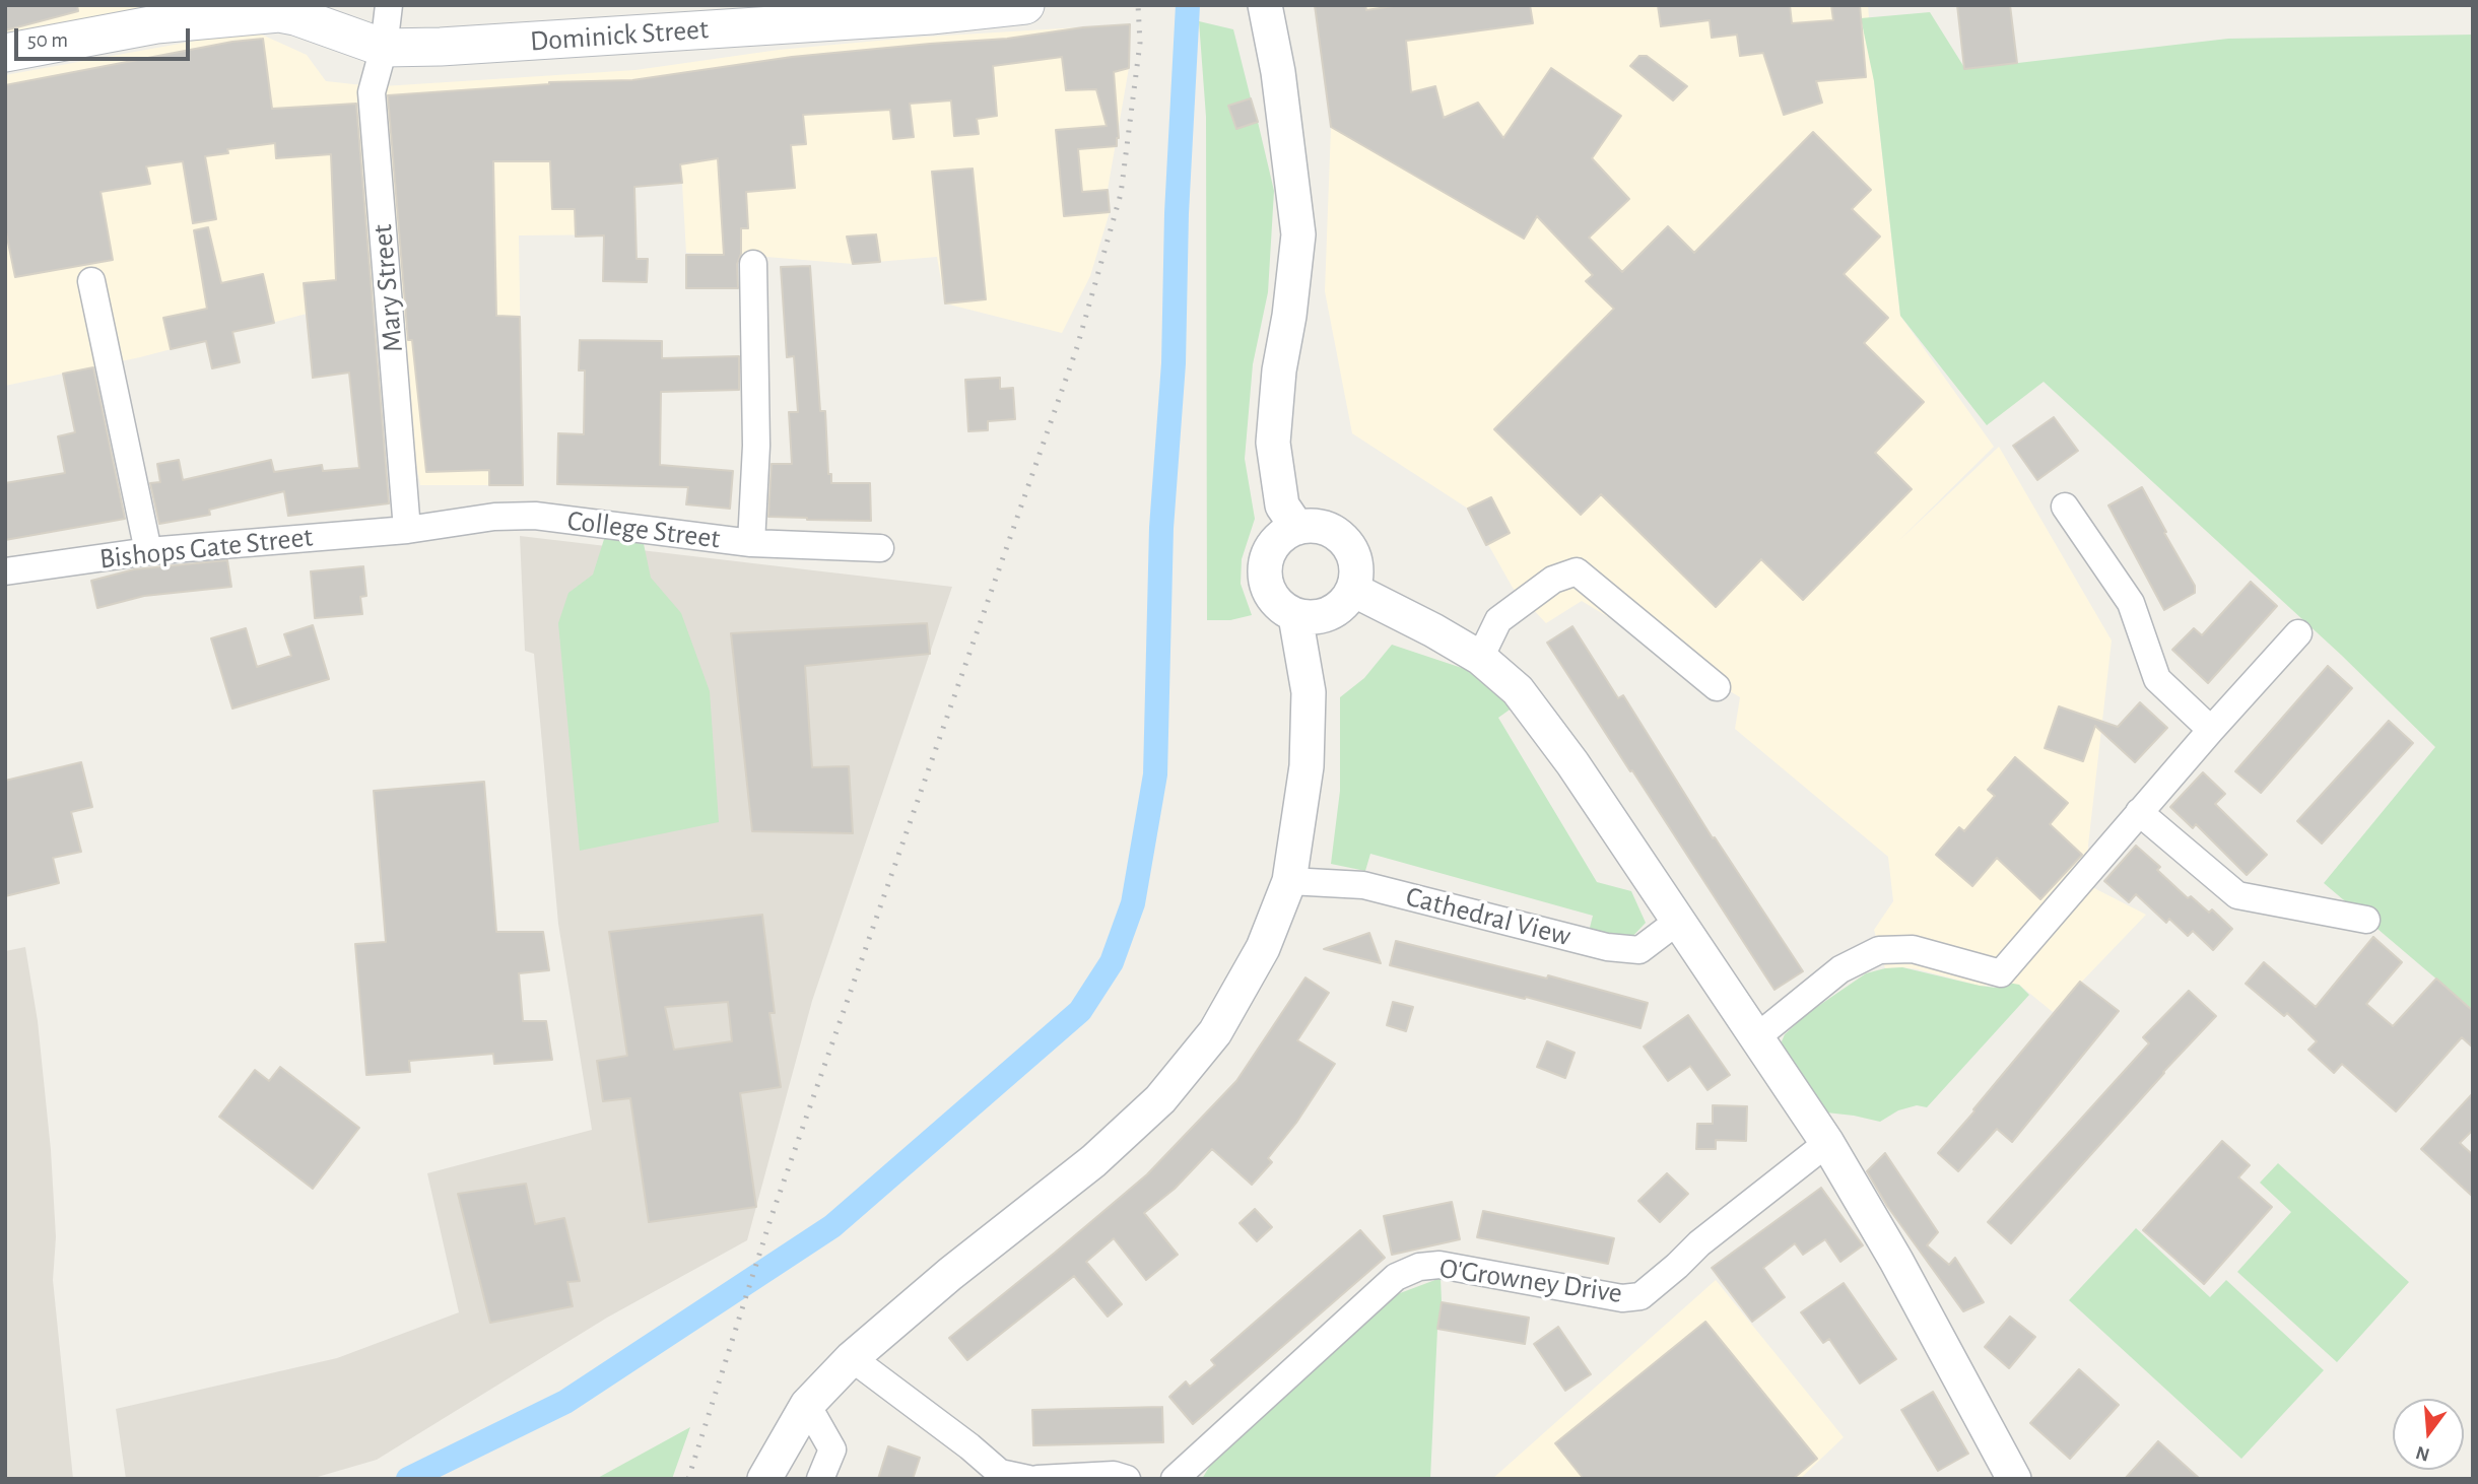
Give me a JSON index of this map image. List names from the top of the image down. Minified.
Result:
{"streets":{"main road":["Dominick Street"],"street":["Mary Street","College Street","Bishops Gate Street","Cathedral View","O'Growney Drive"]},"crossings":[["Dominick Street","Mary Street"],["Mary Street","College Street"],["Mary Street","Bishops Gate Street"],["College Street","Bishops Gate Street"]],"scale_bar":"50 m","north":"bottom"}
